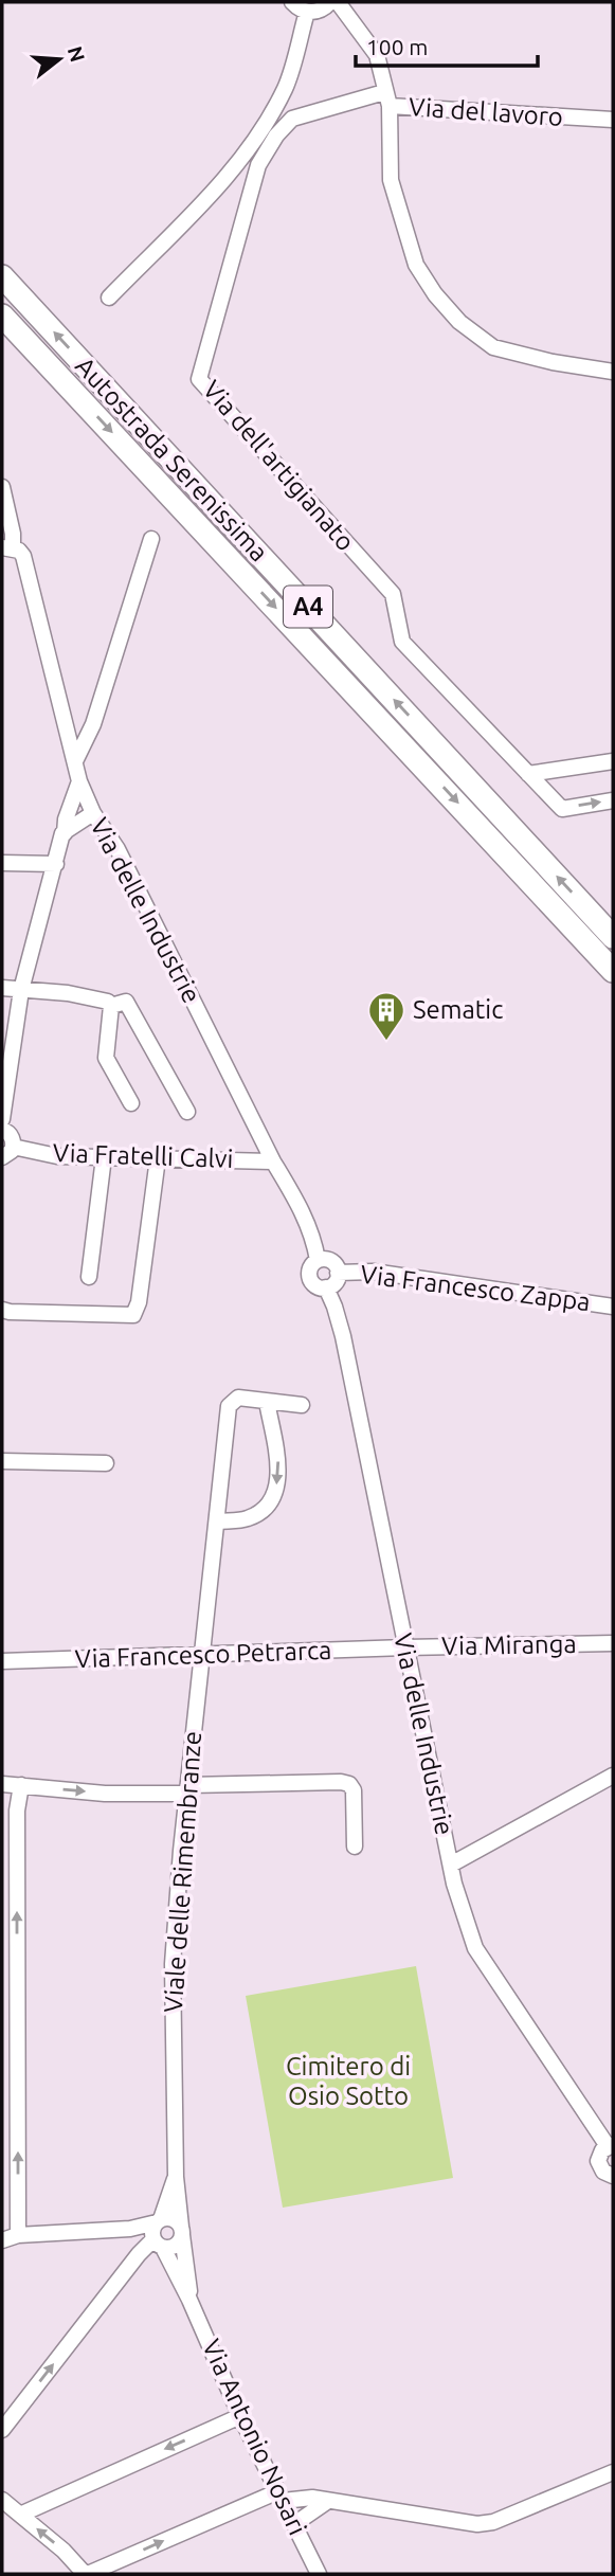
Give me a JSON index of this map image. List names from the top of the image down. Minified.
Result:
{"streets":{"highway":["Autostrada Serenissima","A4"],"street":["Via del lavoro","Via dell'artigianato","Via delle Industrie","Via Fratelli Calvi","Via Francesco Zappa","Via Miranga","Via Francesco Petrarca","Viale delle Rimembranze","Via Antonio Nosari"]},"crossings":[["Via del lavoro","Via dell'artigianato"],["Via delle Industrie","Via Fratelli Calvi"],["Via delle Industrie","Via Francesco Zappa"],["Via delle Industrie","Via Miranga"],["Via delle Industrie","Via Francesco Petrarca"],["Via Miranga","Via Francesco Petrarca"],["Via Francesco Petrarca","Viale delle Rimembranze"],["Viale delle Rimembranze","Via Antonio Nosari"]],"parks":["Cimitero di Osio Sotto"],"places":{"building":["Sematic"]},"scale_bar":"100 m","north":"right"}
